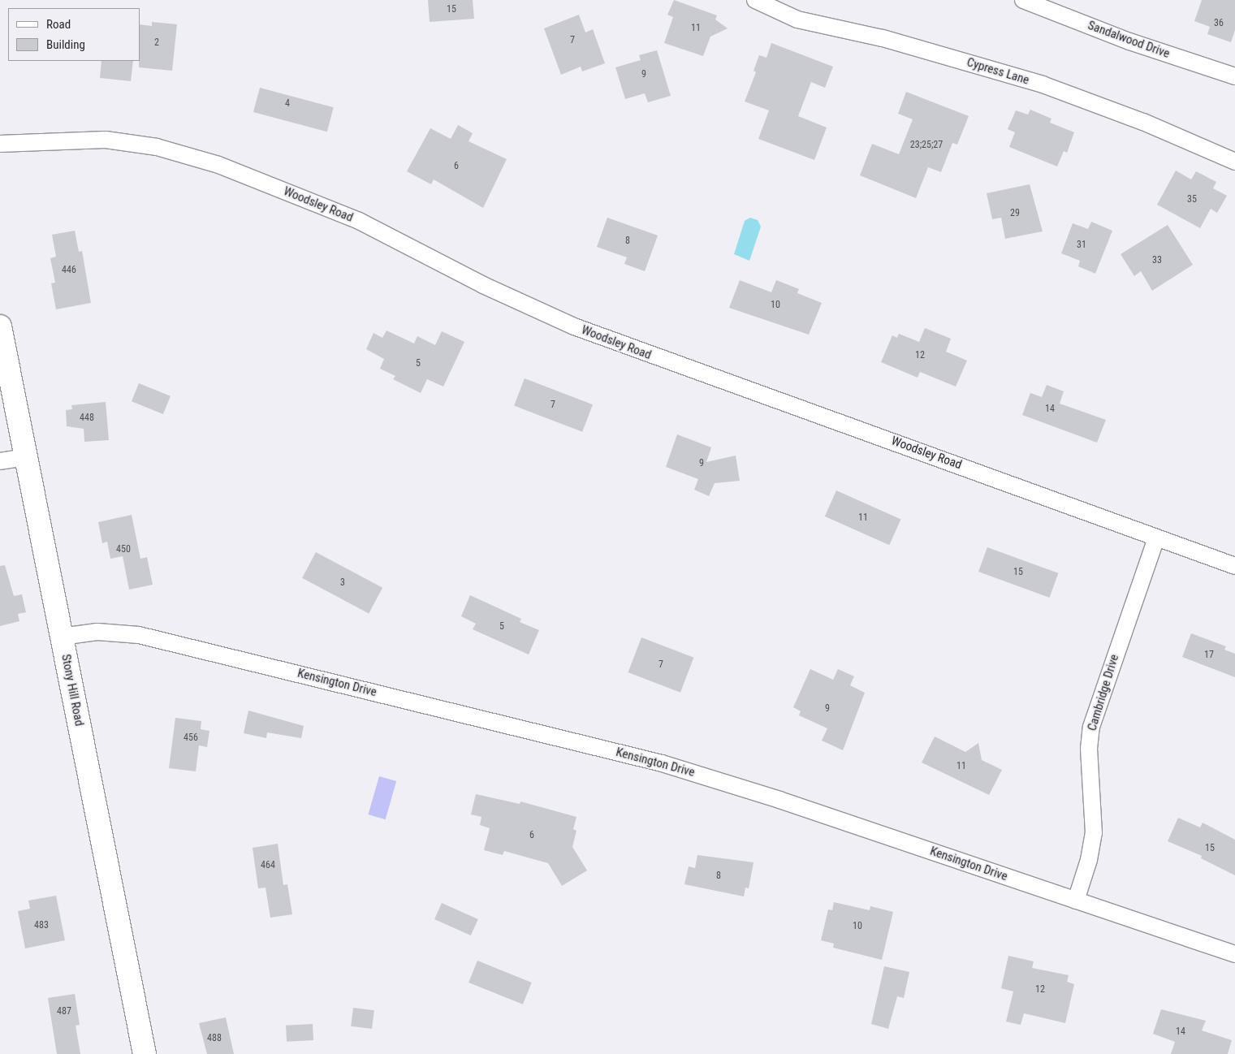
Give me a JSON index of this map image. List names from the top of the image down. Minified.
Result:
{"streets":{"main road":["Stony Hill Road"],"street":["Sandalwood Drive","Cypress Lane","Woodsley Road","Kensington Drive","Cambridge Drive"]},"crossings":[["Woodsley Road","Cambridge Drive"],["Kensington Drive","Stony Hill Road"],["Kensington Drive","Cambridge Drive"]],"house_numbers":["15","36","11","7","2","9","4","23;25;27","6","35","29","8","31","33","446","10","12","5","7","14","448","9","11","450","15","3","5","17","7","9","456","11","6","15","464","8","483","10","12","487","14","488"],"legend":["Road","Building"]}
